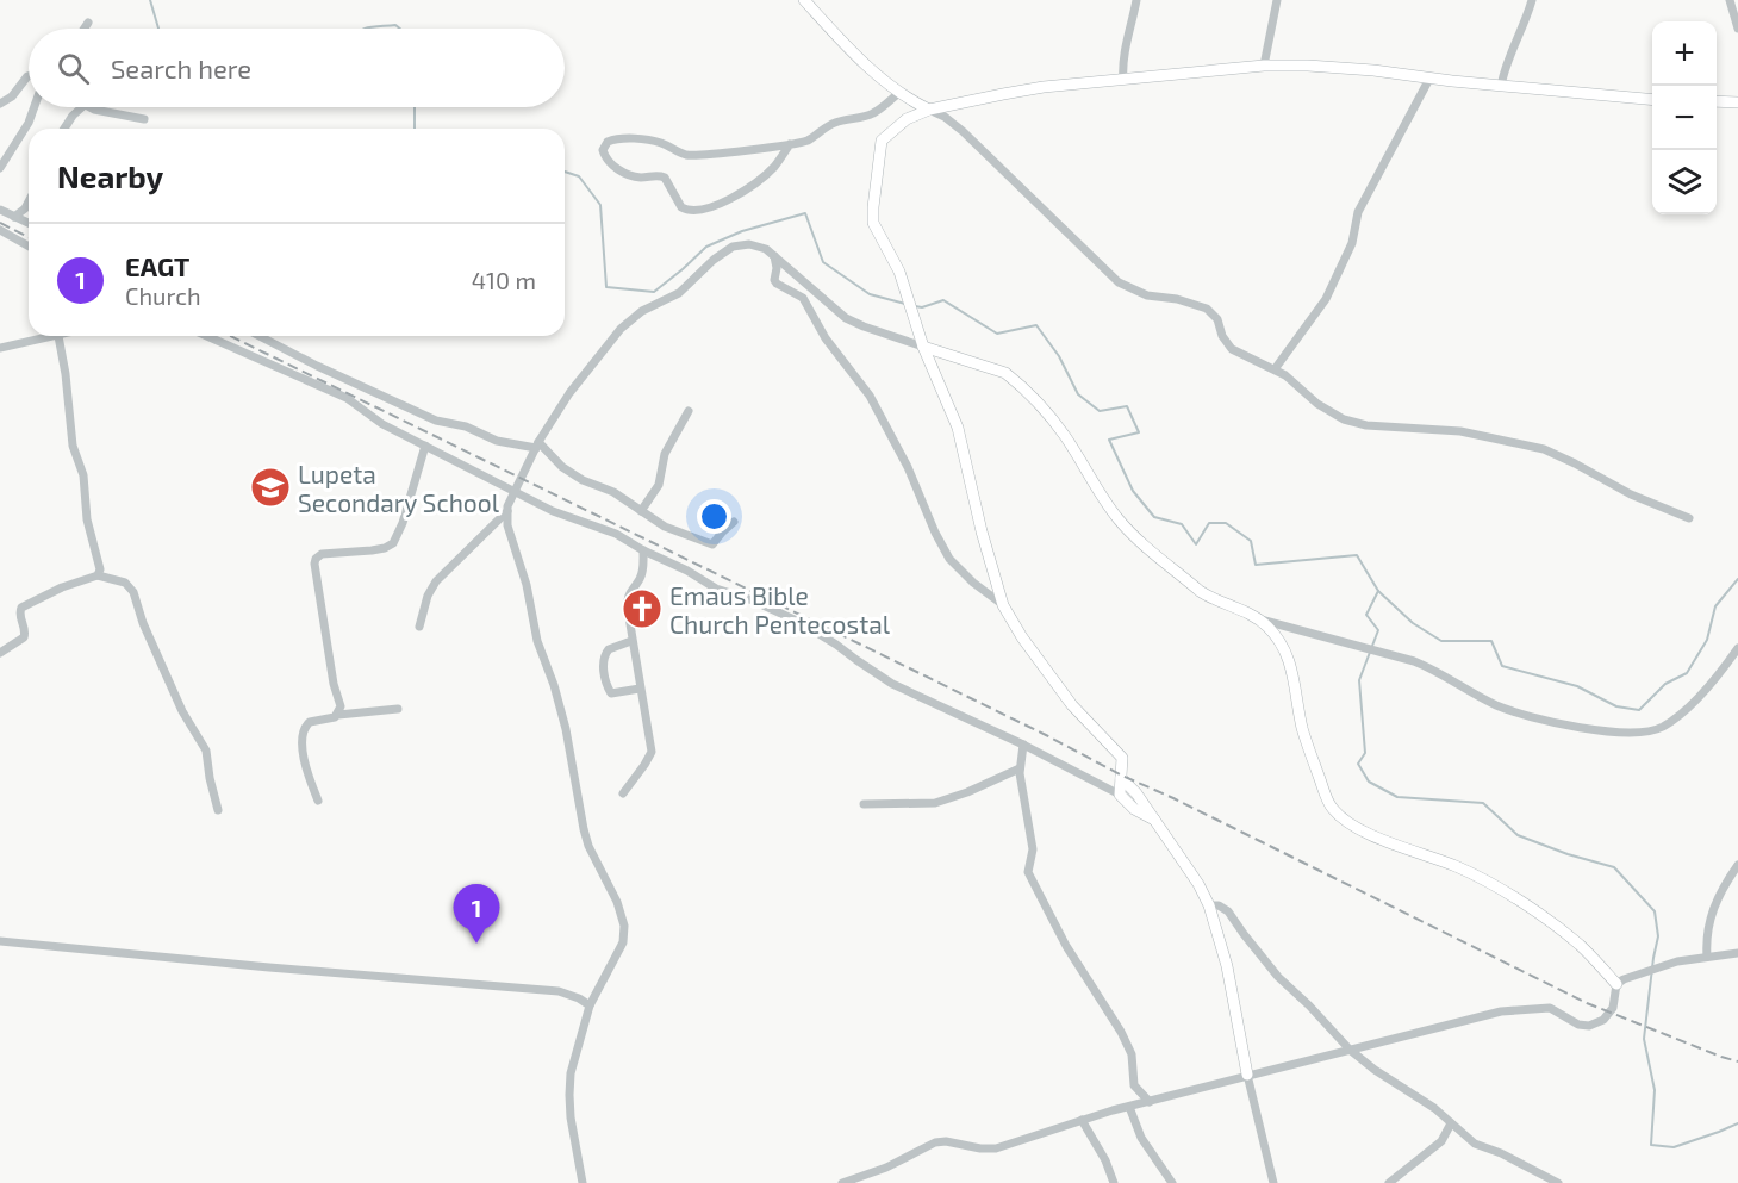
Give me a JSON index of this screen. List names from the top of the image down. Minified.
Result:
{"places":{"school or university":["Lupeta Secondary School"],"church":["Emaus Bible Church Pentecostal"]},"page":{"map_buttons":["+","−"],"search":"Search here","heading":"Nearby","list":[{"mark":"1","name":"EAGT","note":"Church","value":"410 m"}],"pins":"1"}}
